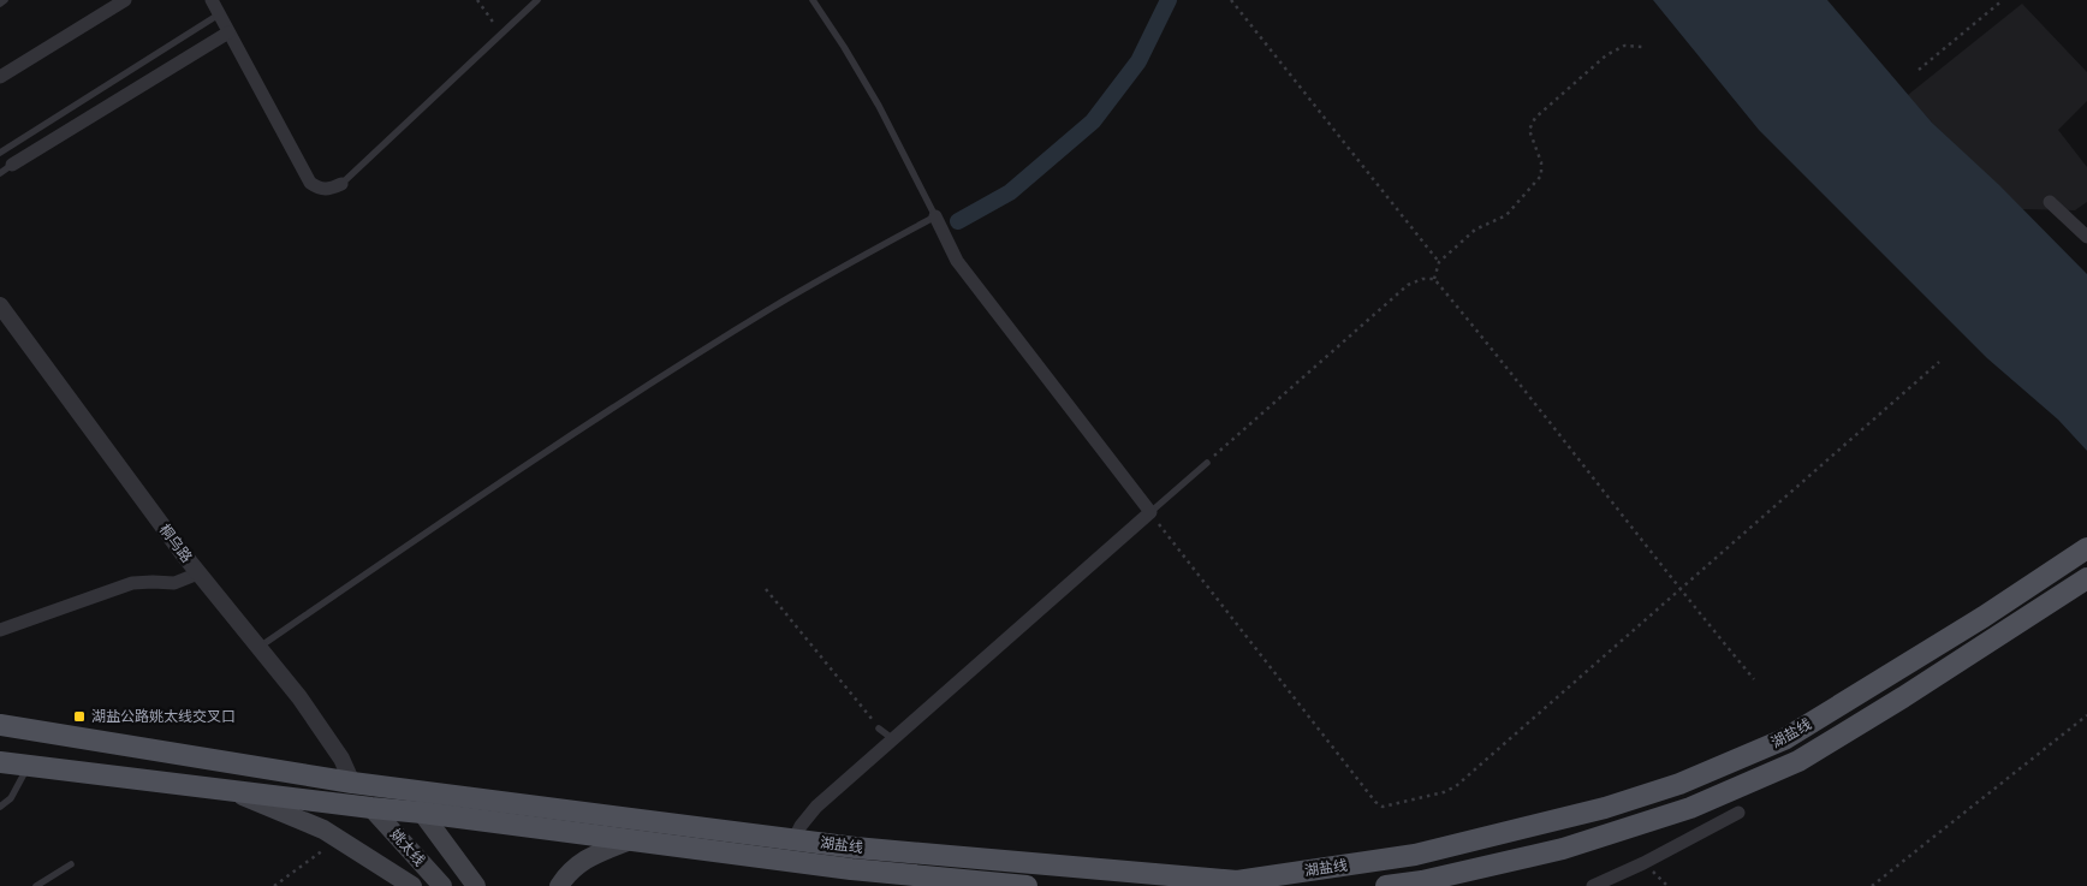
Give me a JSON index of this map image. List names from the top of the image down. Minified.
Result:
{"streets":{"main road":["湖盐线","姚太线"],"street":["桐乌路"]},"crossings":[["桐乌路","湖盐线"],["湖盐线","姚太线"]],"places":{"transit":["湖盐公路姚太线交叉口"]}}
